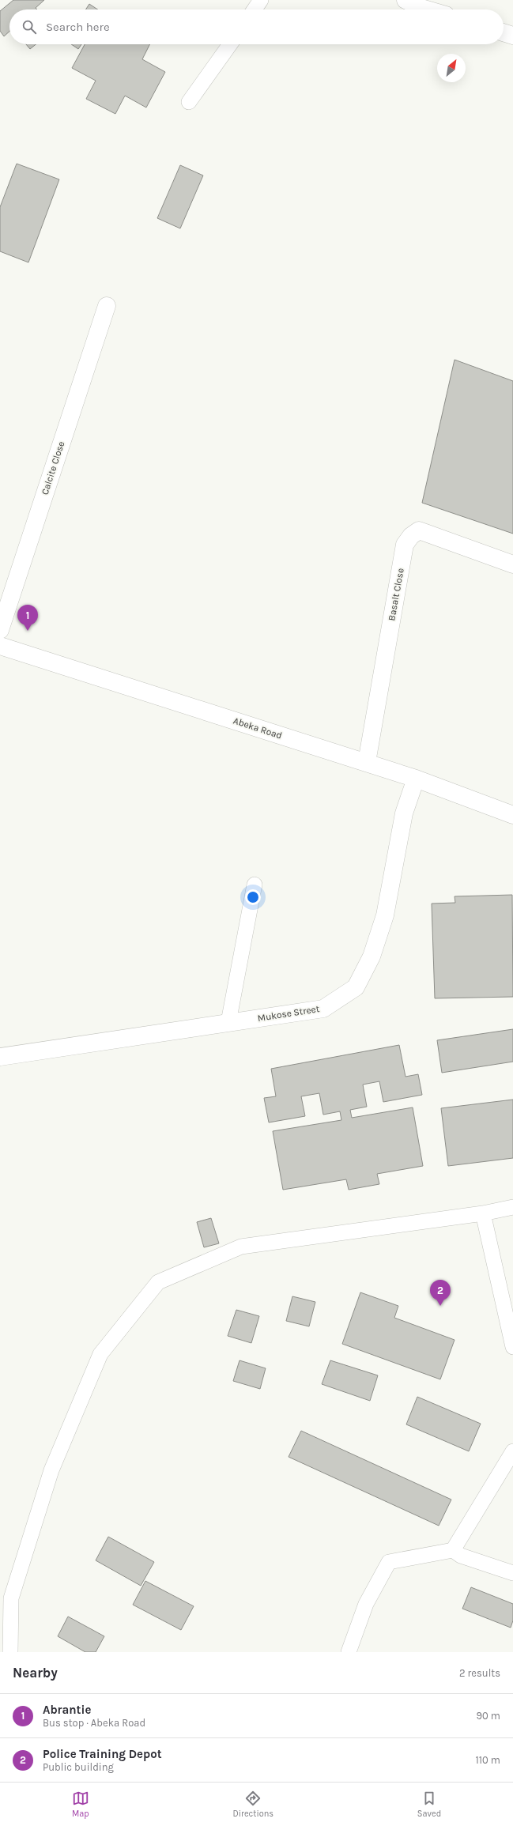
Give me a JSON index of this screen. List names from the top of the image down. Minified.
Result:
{"streets":{"street":["Calcite Close","Basalt Close","Abeka Road","Mukose Street"]},"crossings":[["Basalt Close","Abeka Road"],["Abeka Road","Mukose Street"]],"north":"top right","page":{"search":"Search here","pins":["1","2"],"heading":["Nearby","2 results"],"list":[{"mark":"1","name":"Abrantie","note":"Bus stop · Abeka Road","value":"90 m"},{"mark":"2","name":"Police Training Depot","note":"Public building","value":"110 m"}],"nav":["Map","Directions","Saved"]}}
